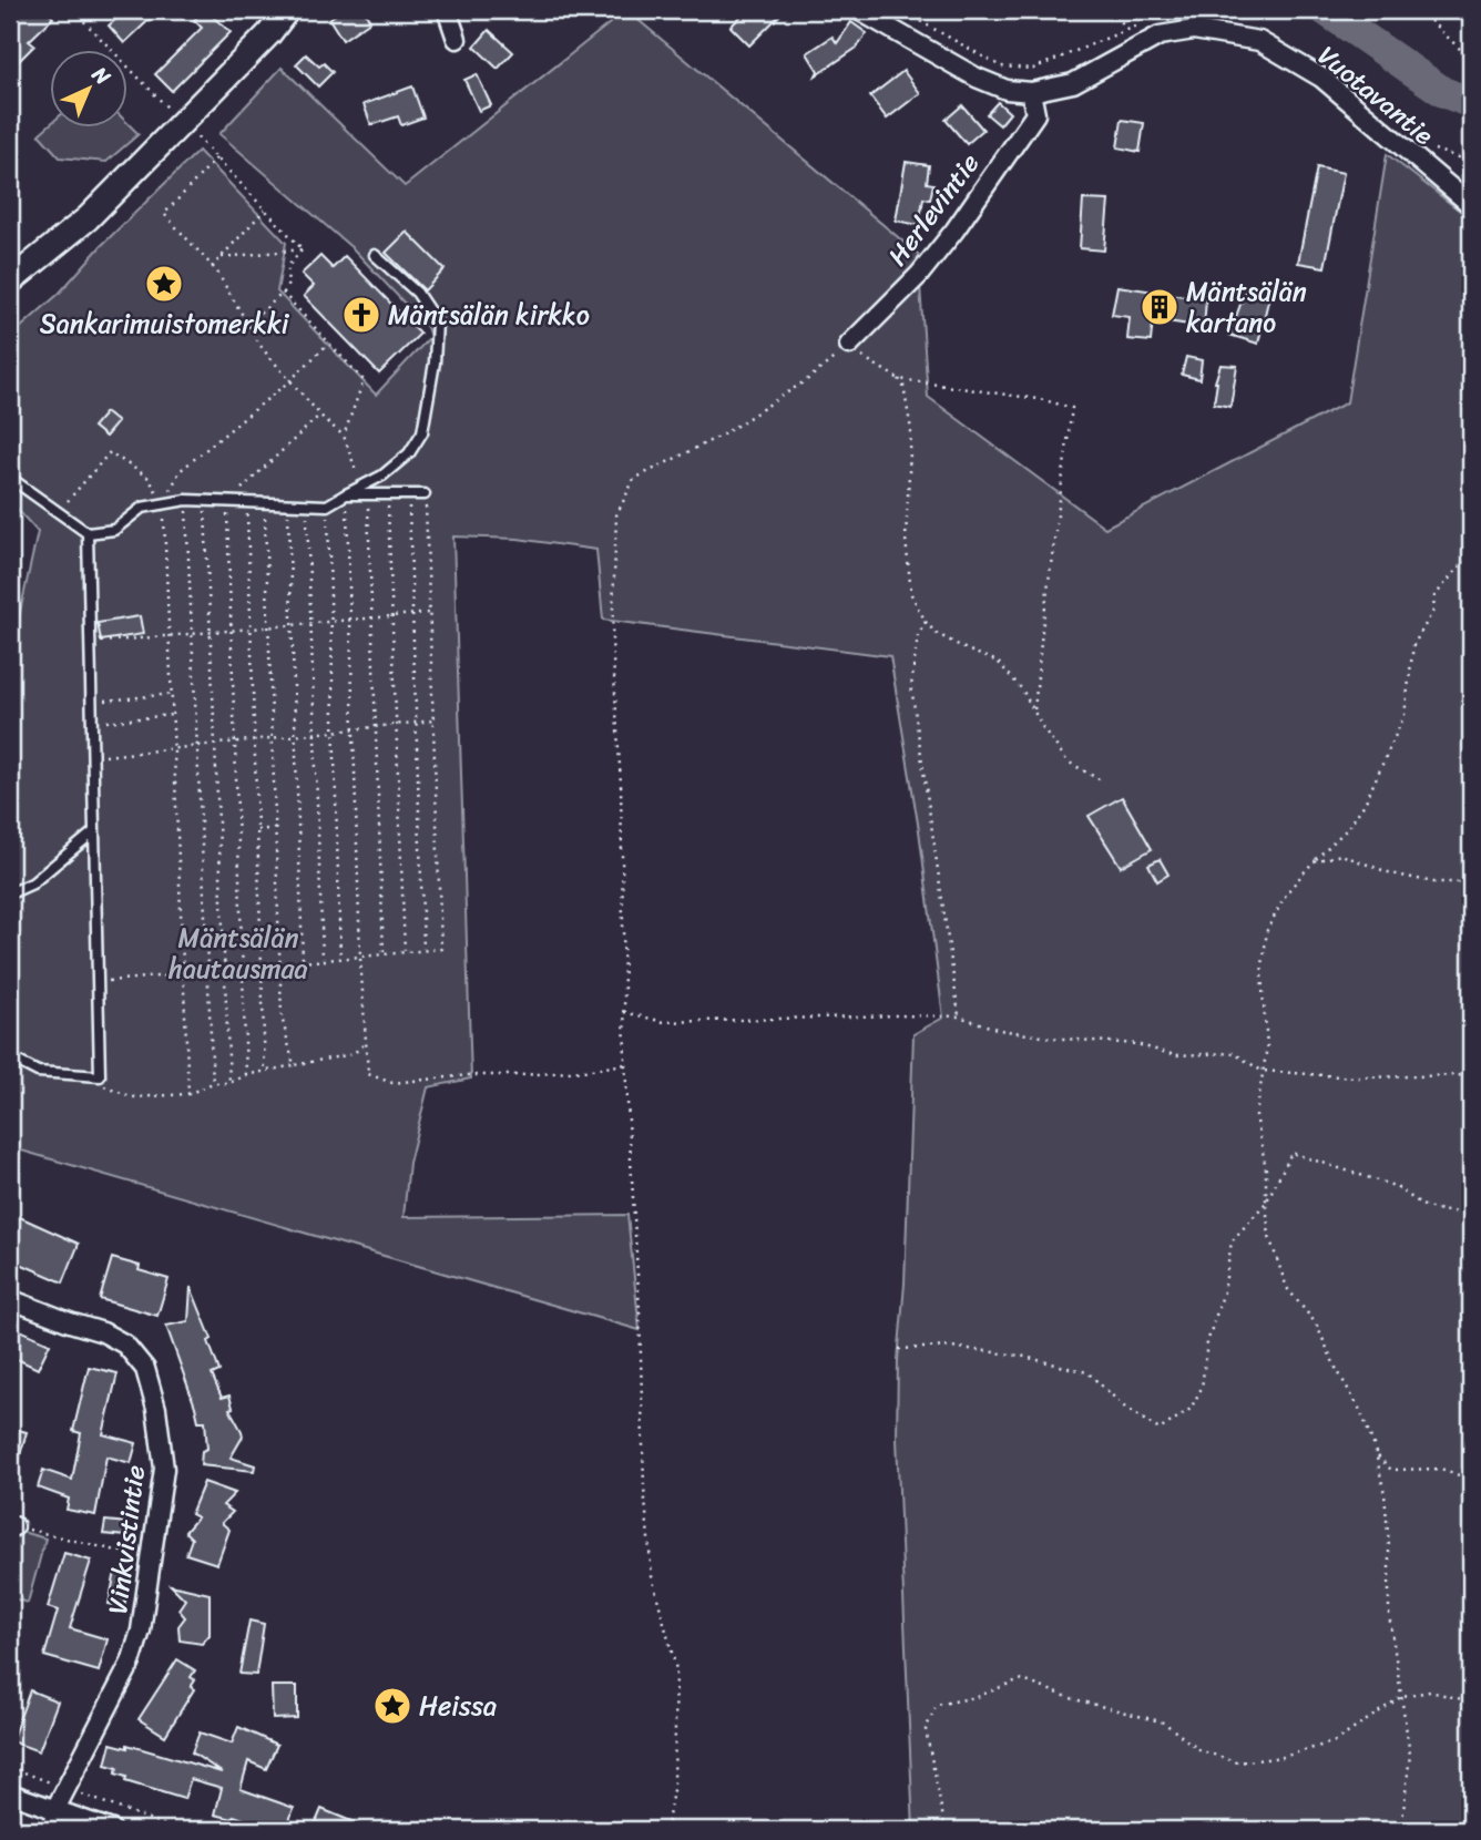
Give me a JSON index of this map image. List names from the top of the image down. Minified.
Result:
{"streets":{"street":["Vuotavantie","Herlevintie","Vinkvistintie"]},"crossings":[["Vuotavantie","Herlevintie"]],"parks":["Mäntsälän hautausmaa"],"places":{"place":["Sankarimuistomerkki","Heissa"],"building":["Mäntsälän kartano"],"church":["Mäntsälän kirkko"]},"north":"top right"}
